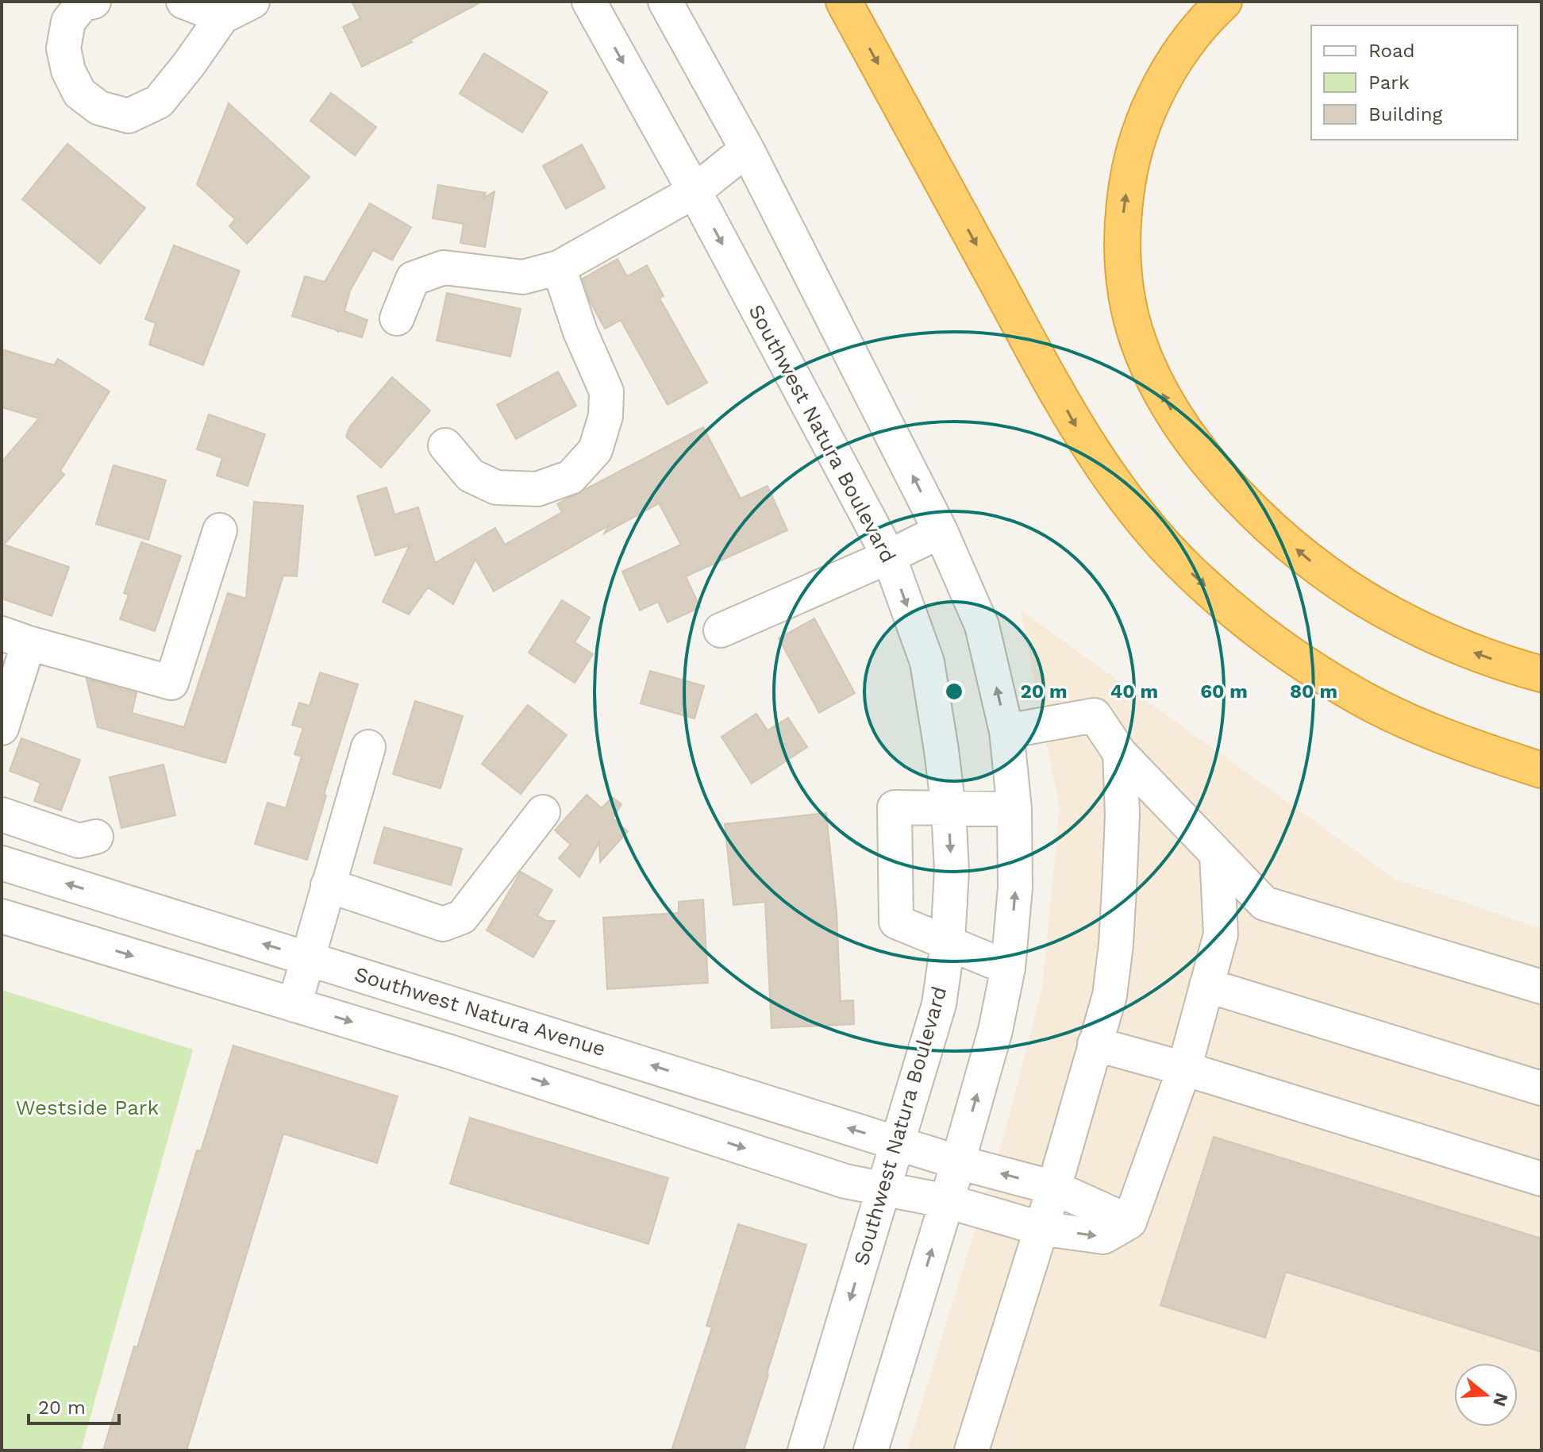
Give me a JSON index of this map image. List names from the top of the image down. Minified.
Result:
{"streets":{"street":["Southwest Natura Boulevard","Southwest Natura Avenue"]},"crossings":[["Southwest Natura Boulevard","Southwest Natura Avenue"]],"parks":["Westside Park"],"legend":["Road","Park","Building"],"scale_bar":"20 m","north":"right","rings":["20 m","40 m","60 m","80 m"]}
